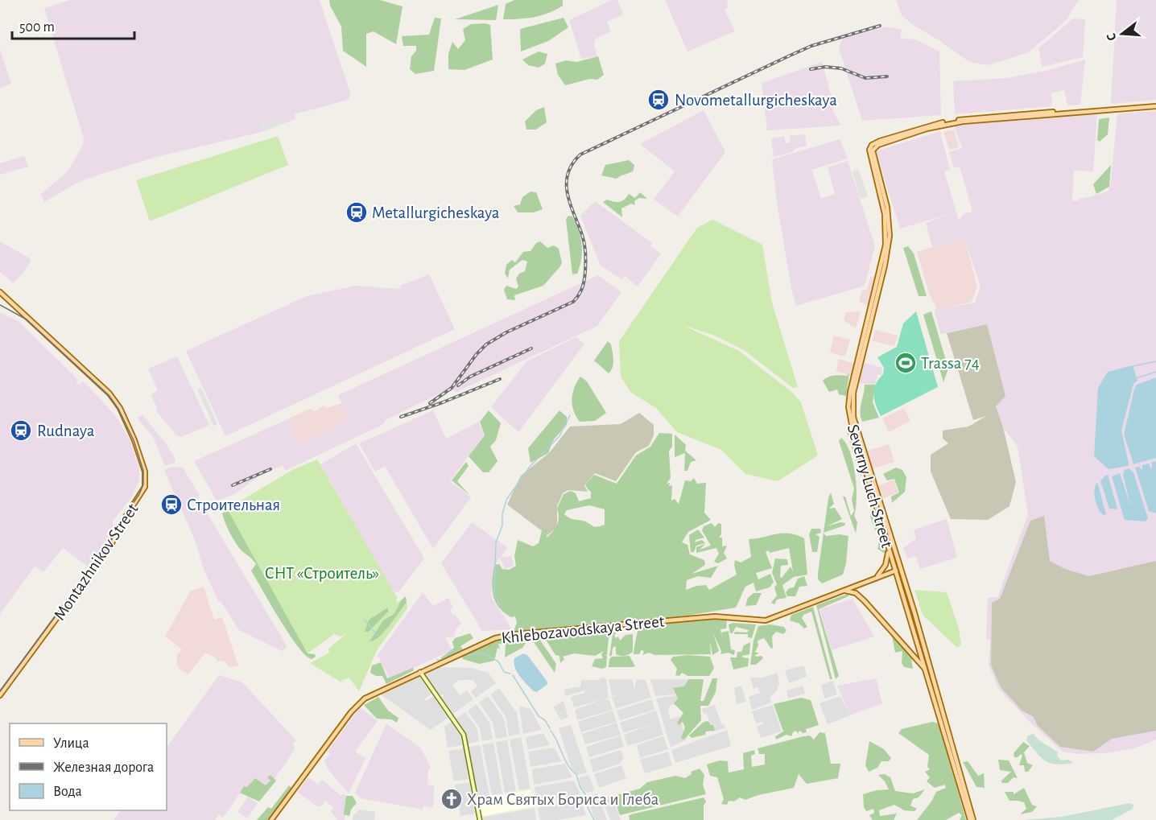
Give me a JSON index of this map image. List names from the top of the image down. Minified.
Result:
{"streets":{"main road":["Severny Luch Street","Montazhnikov Street","Khlebozavodskaya Street"]},"crossings":[["Severny Luch Street","Khlebozavodskaya Street"]],"parks":["СНТ «Строитель»"],"places":{"station":["Novometallurgicheskaya","Metallurgicheskaya","Rudnaya","Строительная"],"sports":["Trassa 74"],"church":["Храм Святых Бориса и Глеба"]},"legend":["Улица","Железная дорога","Вода"],"scale_bar":"500 m","north":"left"}
